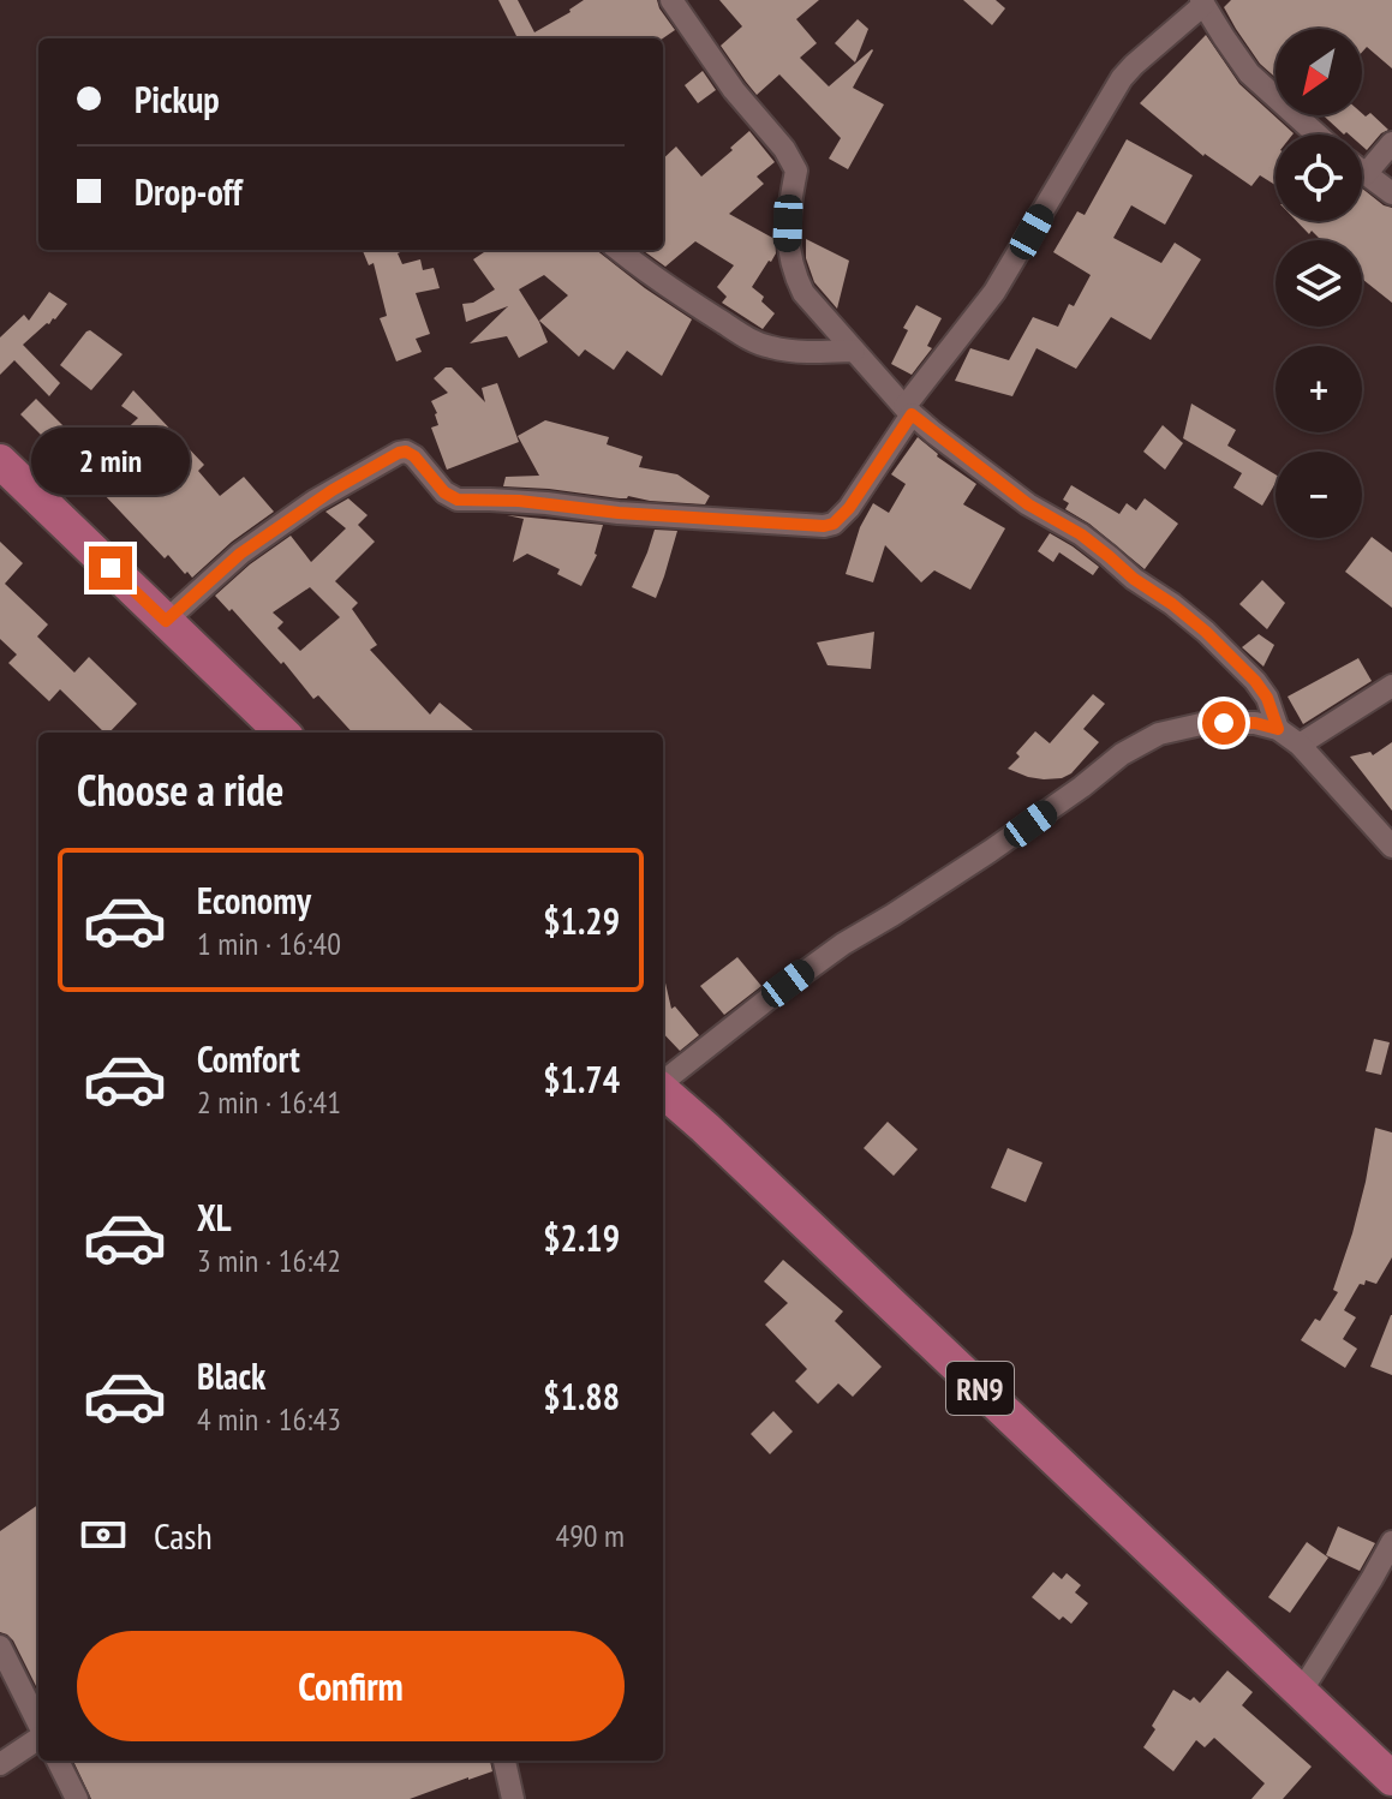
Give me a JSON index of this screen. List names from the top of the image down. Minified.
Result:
{"streets":{"main road":["RN9"]},"north":"bottom left","page":{"map_buttons":["+","−"],"banner":["Pickup","Drop-off"],"bubble":"2 min","heading":"Choose a ride","list":[{"name":"Economy","note":"1 min · 16:40","value":"$1.29"},{"name":"Comfort","note":"2 min · 16:41","value":"$1.74"},{"name":"XL","note":"3 min · 16:42","value":"$2.19"},{"name":"Black","note":"4 min · 16:43","value":"$1.88"}],"pay":["Cash","490 m"],"buttons":"Confirm"}}
